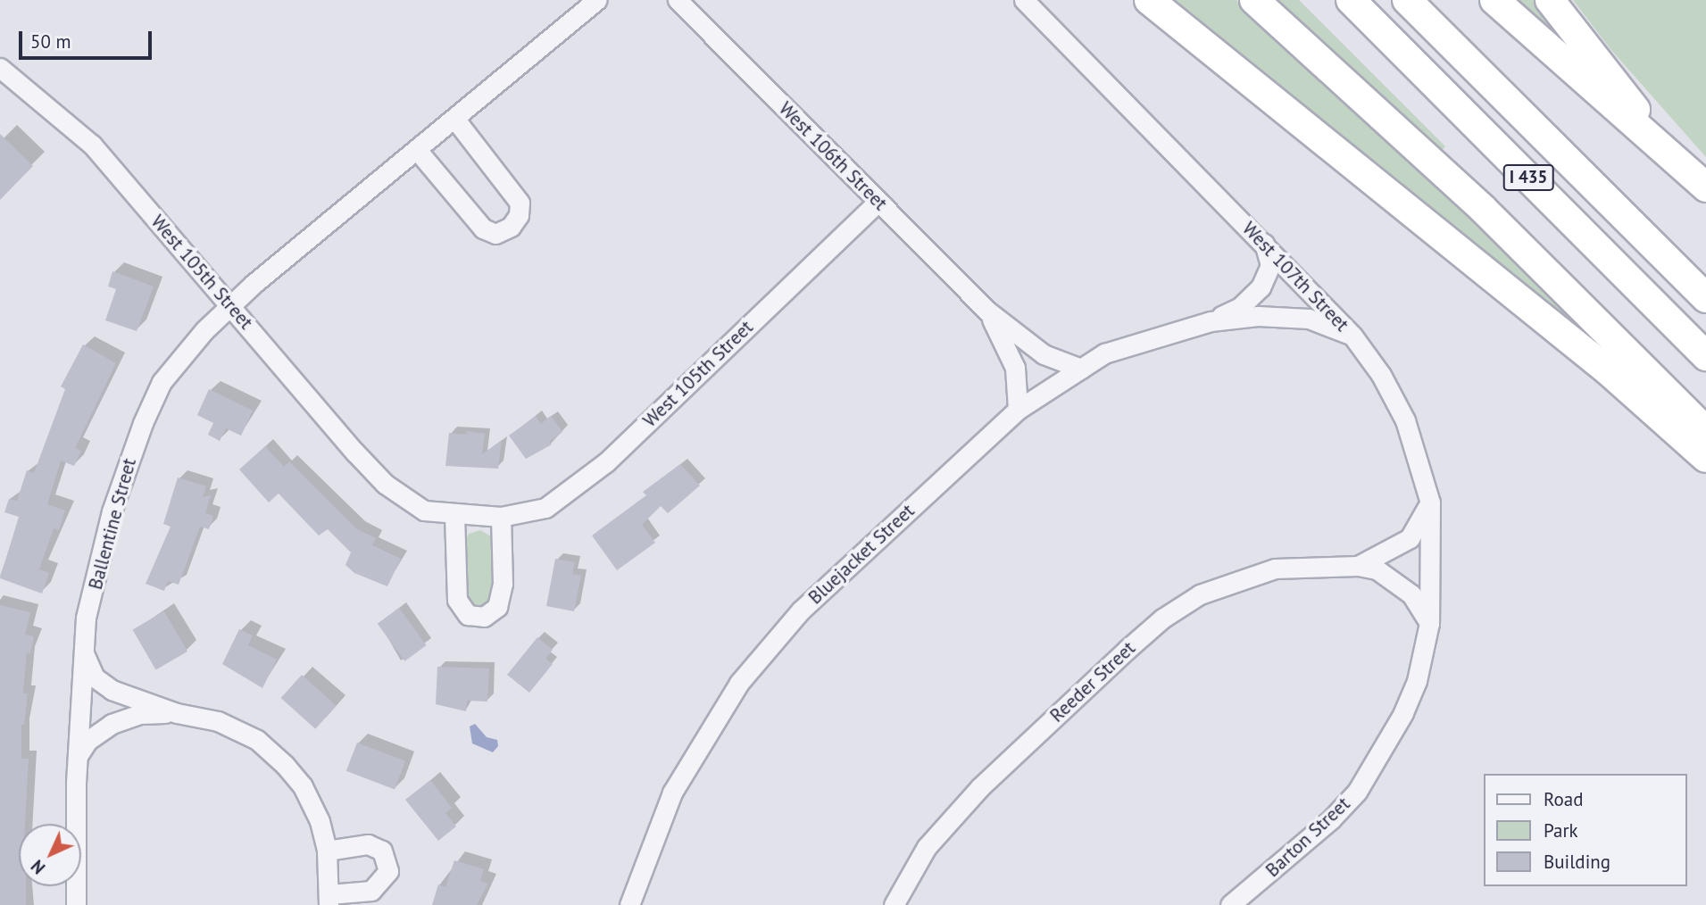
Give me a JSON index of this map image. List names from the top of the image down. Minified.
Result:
{"streets":{"highway":["I 435"],"street":["West 106th Street","West 105th Street","West 107th Street","Ballentine Street","Bluejacket Street","Reeder Street","Barton Street"]},"crossings":[["West 106th Street","West 105th Street"],["West 106th Street","Bluejacket Street"],["West 105th Street","Ballentine Street"],["West 107th Street","Bluejacket Street"],["West 107th Street","Reeder Street"],["West 107th Street","Barton Street"],["Reeder Street","Barton Street"]],"legend":["Road","Park","Building"],"scale_bar":"50 m","north":"bottom left"}
